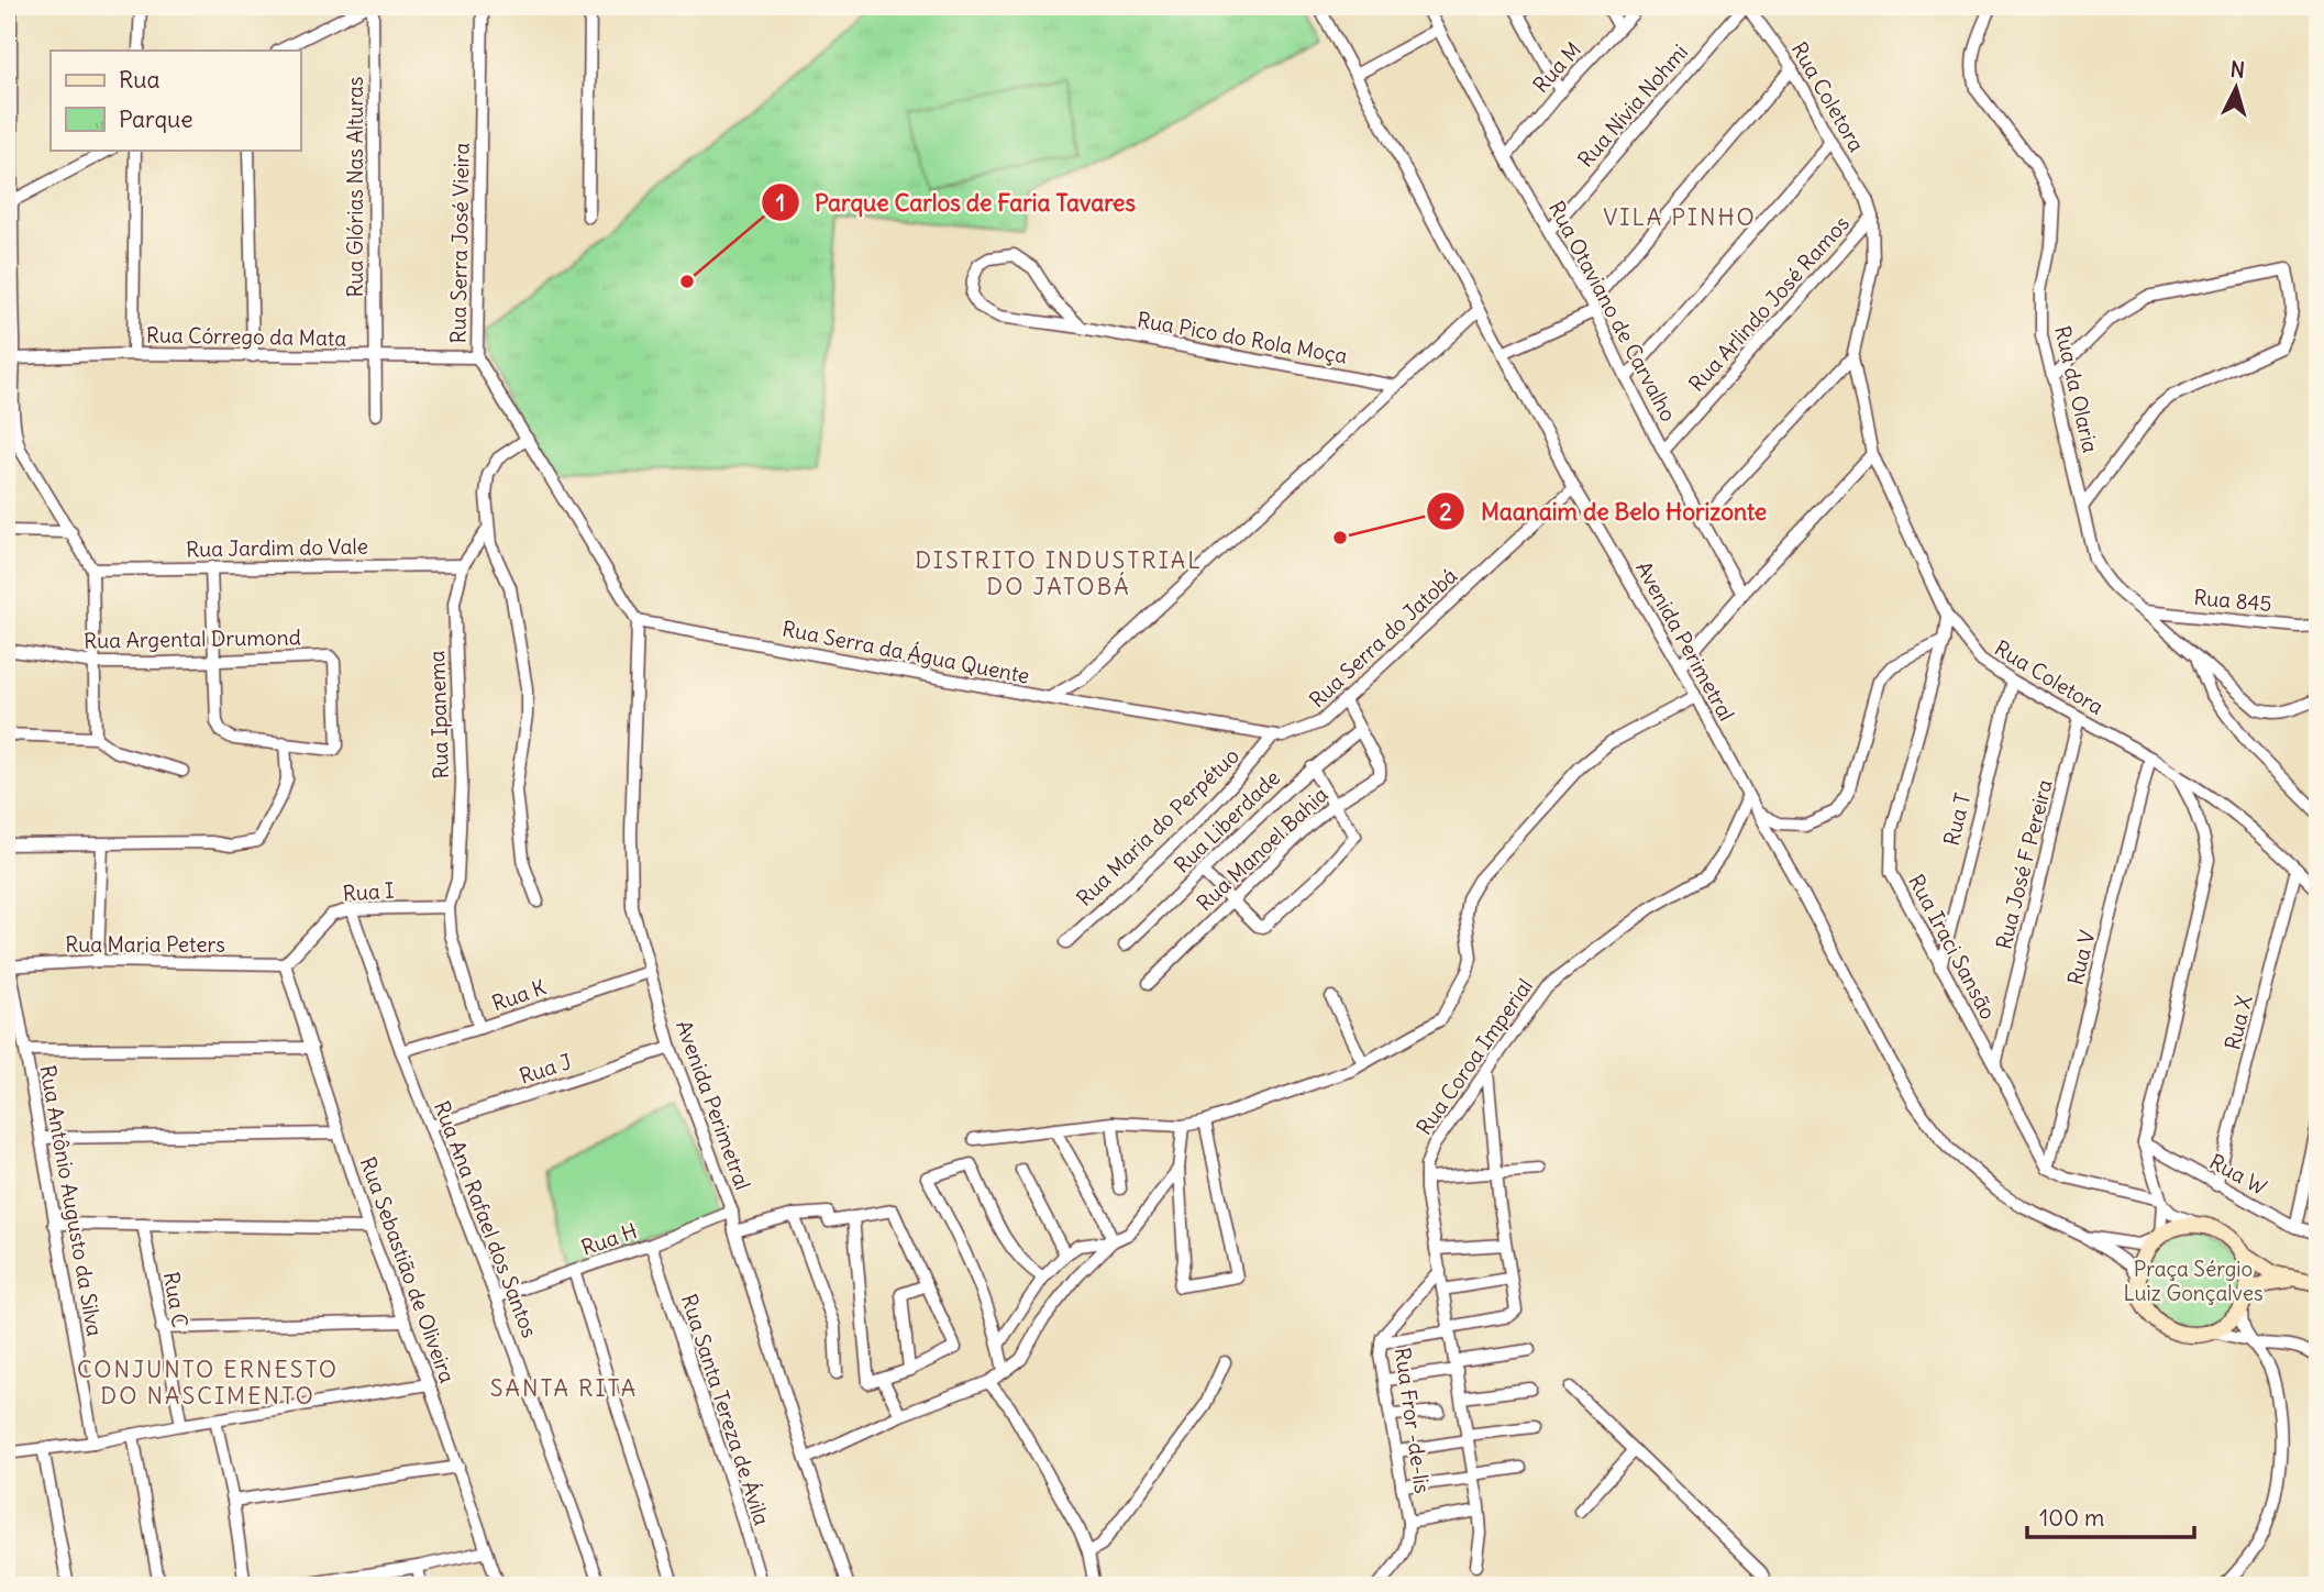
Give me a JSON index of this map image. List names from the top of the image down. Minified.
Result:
{"streets":{"street":["Rua M","Rua Coletora","Rua Nívia Nohmi","Rua Glórias Nas Alturas","Rua Serra José Vieira","Rua Arlindo José Ramos","Rua Otaviano de Carvalho","Rua Córrego da Mata","Rua Pico do Rola Moça","Rua da Olaria","Rua Jardim do Vale","Rua 845","Rua Serra do Jatobá","Rua Argental Drumond","Avenida Perimetral","Rua Serra da Água Quente","Rua Ipanema","Rua T","Rua Liberdade","Rua Maria do Perpétuo","Rua Manoel Bahia","Rua José F Pereira","Rua I","Rua Maria Peters","Rua Iraci Sansão","Rua V","Rua K","Rua X","Rua Coroa Imperial","Rua J","Rua W","Rua Antônio Augusto da Silva","Rua Ana Rafael dos Santos","Rua H","Rua Sebastião de Oliveira","Rua C","Rua Santa Tereza de Ávila","Rua Fror -de-lis"]},"crossings":[["Rua M","Rua Otaviano de Carvalho"],["Rua Coletora","Rua Nívia Nohmi"],["Rua Coletora","Rua Arlindo José Ramos"],["Rua Coletora","Rua T"],["Rua Coletora","Rua José F Pereira"],["Rua Coletora","Rua Iraci Sansão"],["Rua Coletora","Rua V"],["Rua Coletora","Rua X"],["Rua Nívia Nohmi","Rua Otaviano de Carvalho"],["Rua Glórias Nas Alturas","Rua Córrego da Mata"],["Rua Serra José Vieira","Rua Córrego da Mata"],["Rua Serra José Vieira","Avenida Perimetral"],["Rua Serra José Vieira","Rua Serra da Água Quente"],["Rua Arlindo José Ramos","Rua Otaviano de Carvalho"],["Rua Pico do Rola Moça","Rua Serra da Água Quente"],["Rua da Olaria","Rua 845"],["Rua Jardim do Vale","Rua Ipanema"],["Rua Serra do Jatobá","Avenida Perimetral"],["Rua Serra do Jatobá","Rua Serra da Água Quente"],["Rua Serra do Jatobá","Rua Maria do Perpétuo"],["Rua Serra do Jatobá","Rua Manoel Bahia"],["Avenida Perimetral","Rua Serra da Água Quente"],["Avenida Perimetral","Rua K"],["Avenida Perimetral","Rua Coroa Imperial"],["Avenida Perimetral","Rua J"],["Avenida Perimetral","Rua H"],["Rua Ipanema","Rua I"],["Rua T","Rua Iraci Sansão"],["Rua Liberdade","Rua Manoel Bahia"],["Rua José F Pereira","Rua Iraci Sansão"],["Rua I","Rua Maria Peters"],["Rua I","Rua Ana Rafael dos Santos"],["Rua I","Rua Sebastião de Oliveira"],["Rua Maria Peters","Rua Antônio Augusto da Silva"],["Rua Maria Peters","Rua Sebastião de Oliveira"],["Rua Iraci Sansão","Rua V"],["Rua K","Rua Ana Rafael dos Santos"],["Rua X","Rua W"],["Rua Coroa Imperial","Rua Fror -de-lis"],["Rua J","Rua Ana Rafael dos Santos"],["Rua Ana Rafael dos Santos","Rua H"],["Rua H","Rua Santa Tereza de Ávila"]],"districts":["VILA PINHO","DISTRITO INDUSTRIAL DO JATOBÁ","CONJUNTO ERNESTO DO NASCIMENTO","SANTA RITA"],"parks":["Praça Sérgio Luiz Gonçalves"],"places":["Parque Carlos de Faria Tavares","Maanaim de Belo Horizonte"],"legend":["Rua","Parque"],"scale_bar":"100 m","north":"top"}
